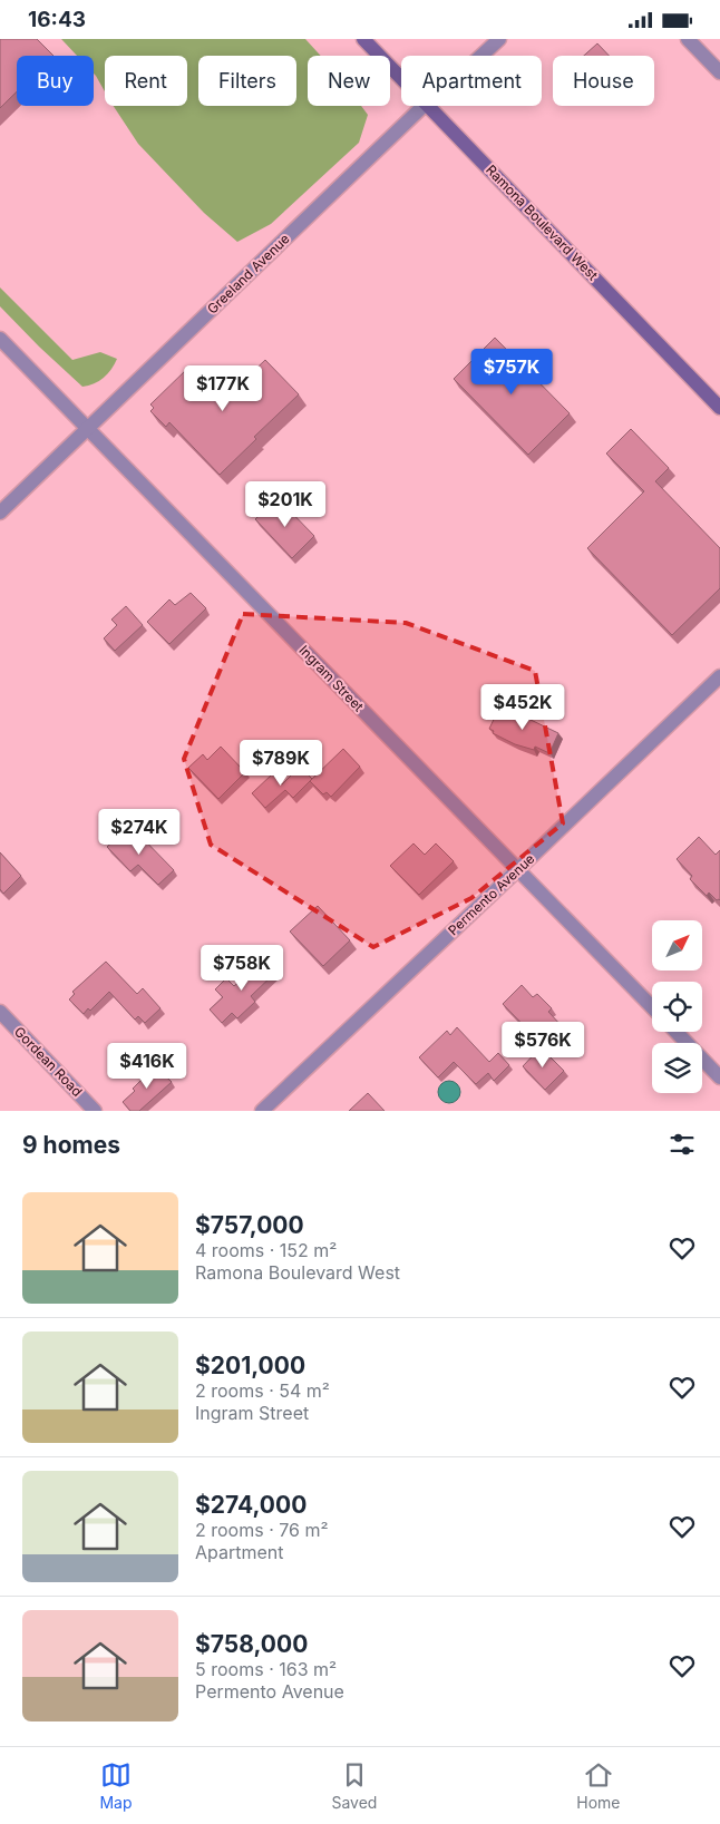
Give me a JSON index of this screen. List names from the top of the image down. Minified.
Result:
{"streets":{"street":["Ramona Boulevard West","Greeland Avenue","Ingram Street","Permento Avenue","Gordean Road"]},"crossings":[["Greeland Avenue","Ingram Street"],["Ingram Street","Permento Avenue"]],"north":"top right","page":{"status":"16:43","chip":["Buy","Rent","Filters","New","Apartment","House"],"price":["$757K","$177K","$201K","$452K","$789K","$274K","$758K","$576K","$416K"],"heading":"9 homes","list":[{"name":"$757,000","note":"4 rooms · 152 m² · Ramona Boulevard West"},{"name":"$201,000","note":"2 rooms · 54 m² · Ingram Street"},{"name":"$274,000","note":"2 rooms · 76 m² · Apartment"},{"name":"$758,000","note":"5 rooms · 163 m² · Permento Avenue"}],"tabs":["Map","Saved","Home"]}}
